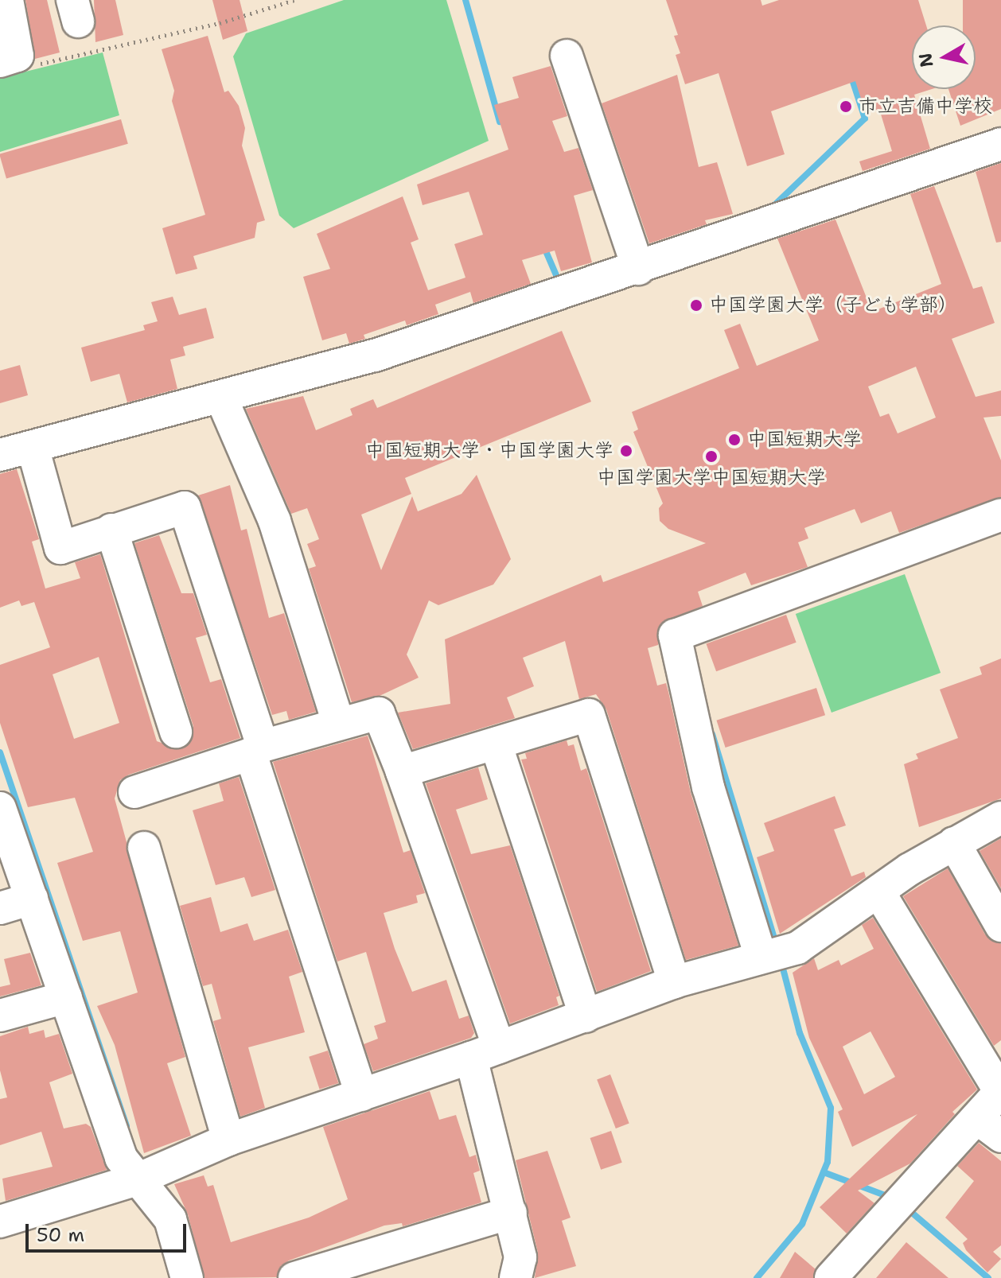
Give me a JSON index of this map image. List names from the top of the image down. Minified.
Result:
{"places":["市立吉備中学校","中国学園大学（子ども学部）","中国短期大学","中国短期大学・中国学園大学","中国学園大学中国短期大学"],"scale_bar":"50 m","north":"left"}
